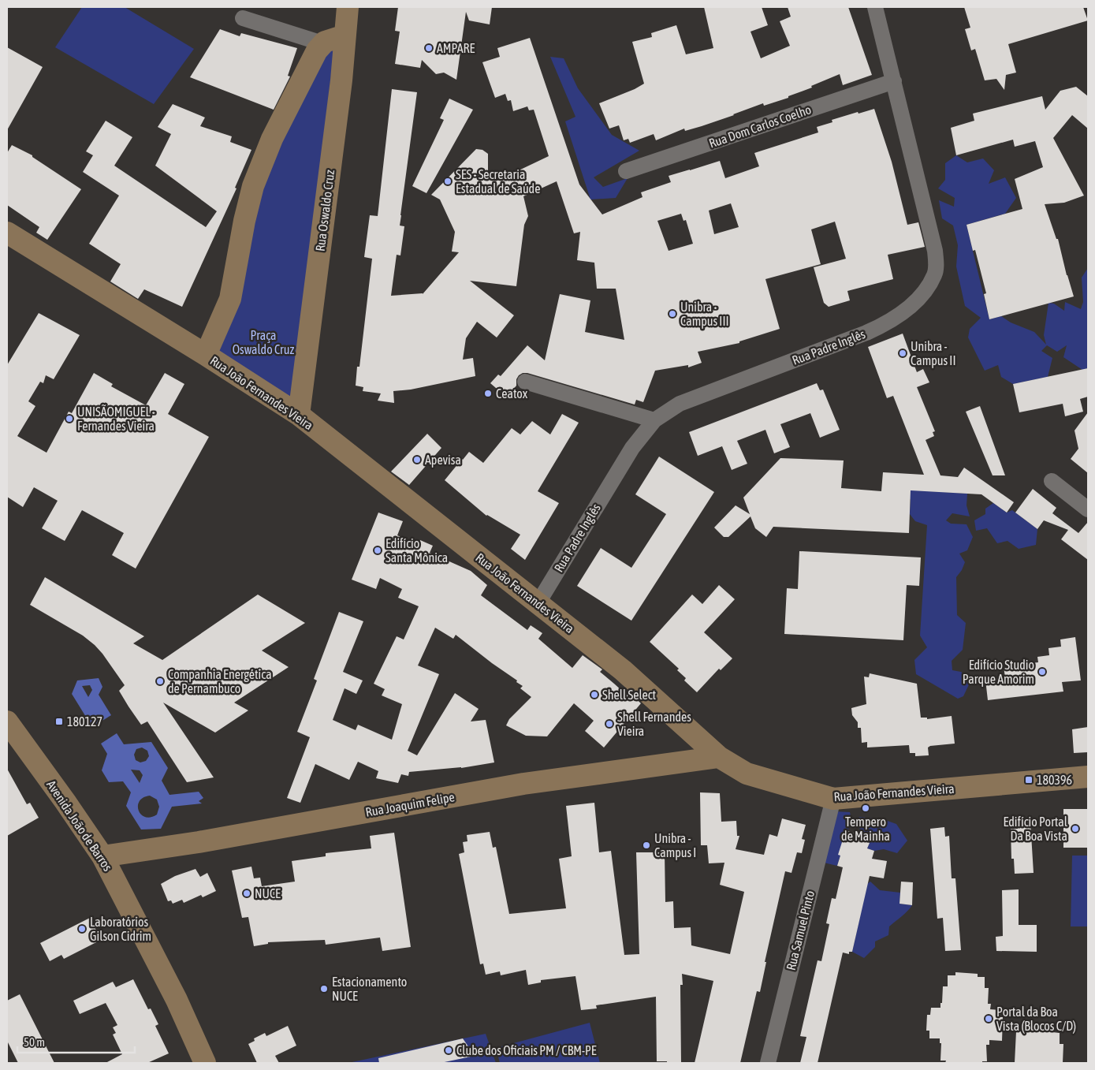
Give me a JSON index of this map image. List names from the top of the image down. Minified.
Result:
{"streets":{"street":["Rua Dom Carlos Coelho","Rua Oswaldo Cruz","Rua Padre Inglês","Rua João Fernandes Vieira","Rua Joaquim Felipe","Avenida João de Barros","Rua Samuel Pinto"]},"crossings":[["Rua Dom Carlos Coelho","Rua Padre Inglês"],["Rua Oswaldo Cruz","Rua João Fernandes Vieira"],["Rua Padre Inglês","Rua João Fernandes Vieira"],["Rua João Fernandes Vieira","Rua Joaquim Felipe"],["Rua João Fernandes Vieira","Rua Samuel Pinto"],["Rua Joaquim Felipe","Avenida João de Barros"]],"parks":["Praça Oswaldo Cruz"],"places":{"other":["AMPARE","SES - Secretaria Estadual de Saúde","Unibra - Campus III","Unibra - Campus II","Ceatox","UNISÃOMIGUEL - Fernandes Vieira","Apevisa","Edifício Santa Mônica","Edifício Studio Parque Amorim","Companhia Energética de Pernambuco","Shell Select","Shell Fernandes Vieira","Tempero de Mainha","Edifício Portal Da Boa Vista","Unibra - Campus I","NUCE","Laboratórios Gilson Cidrim","Estacionamento NUCE","Portal da Boa Vista (Blocos C/D)","Clube dos Oficiais PM / CBM-PE"],"transit":["180127","180396"]},"scale_bar":"50 m"}
